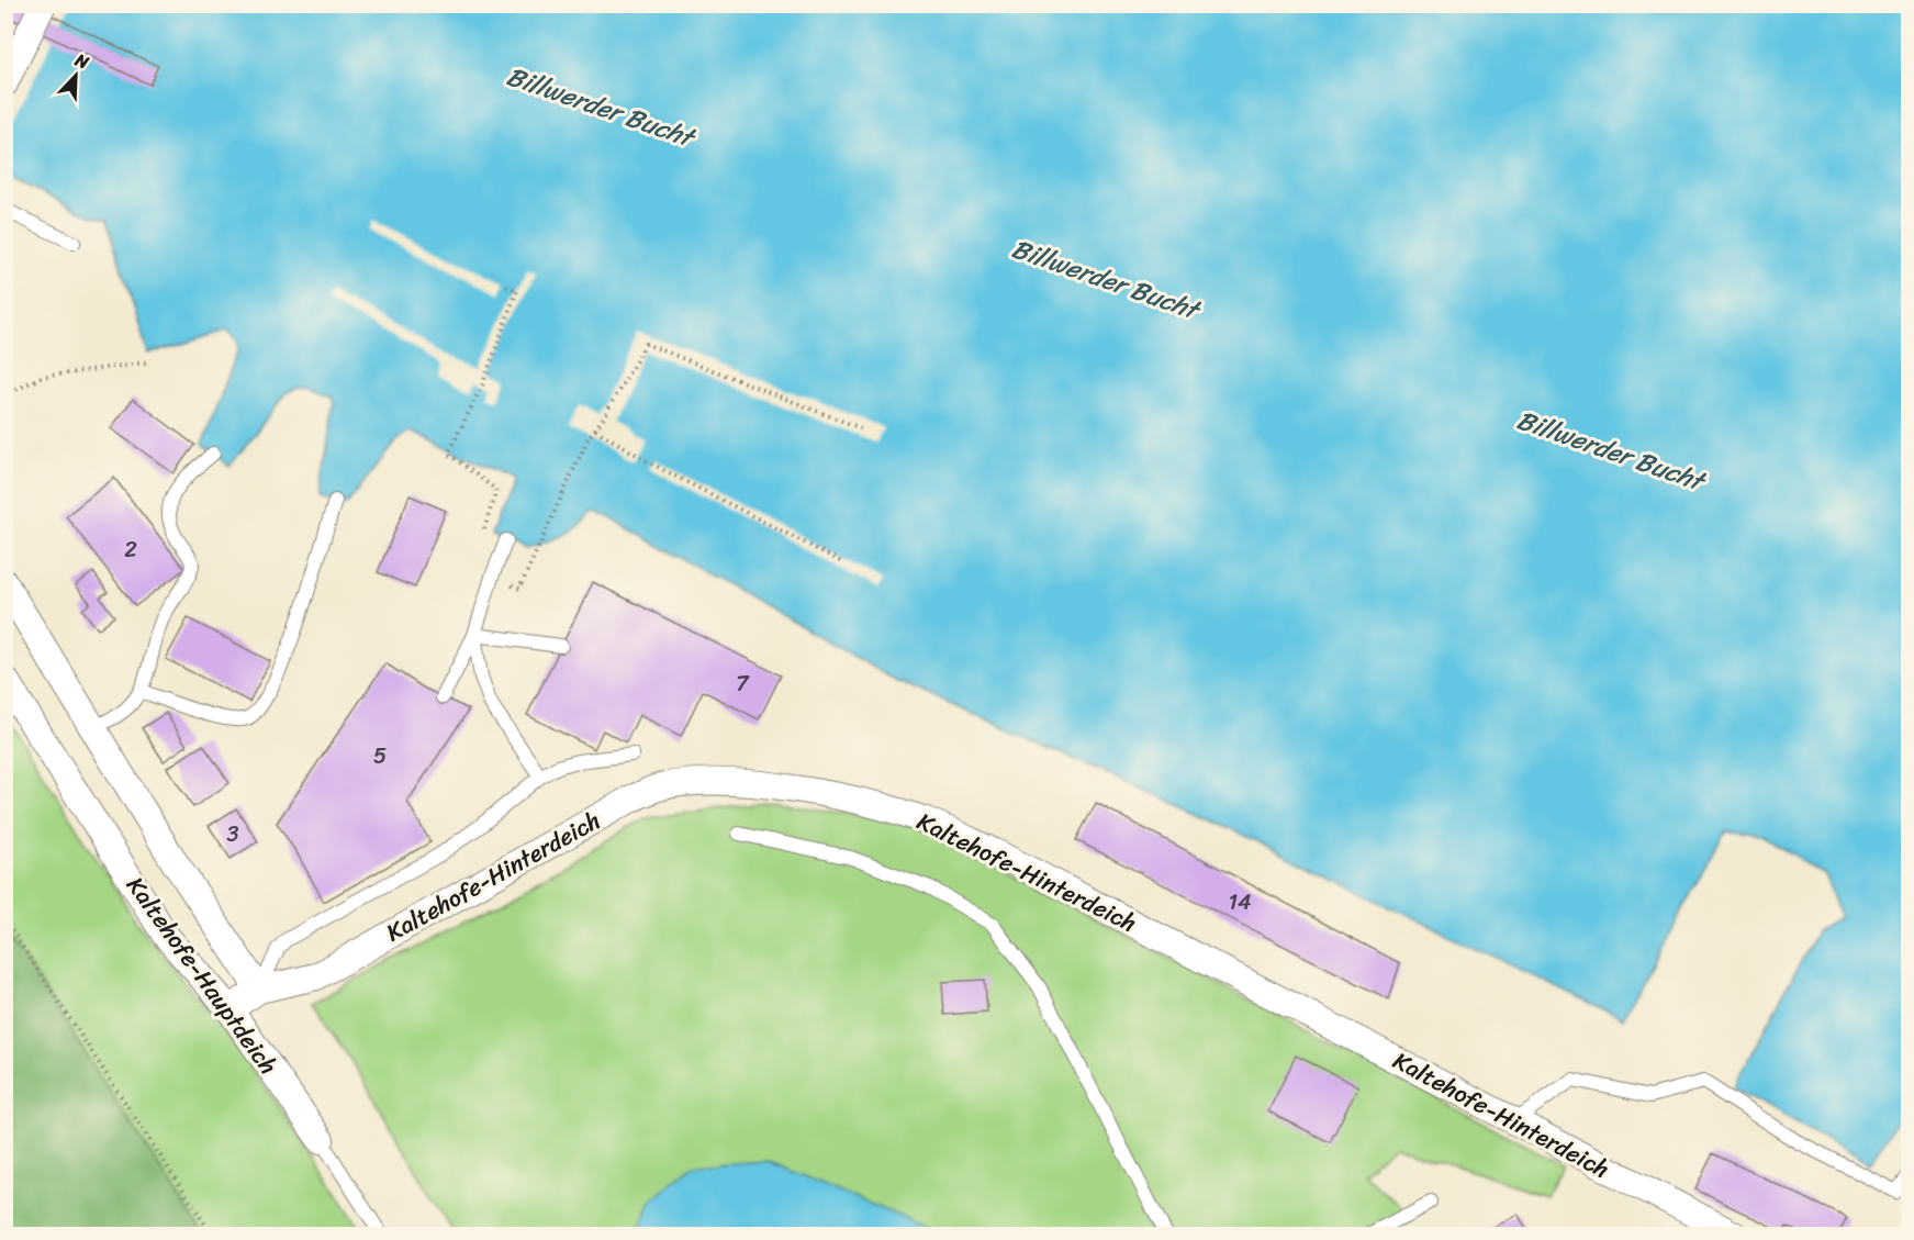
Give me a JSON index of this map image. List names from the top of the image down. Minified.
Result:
{"streets":{"street":["Kaltehofe-Hinterdeich","Kaltehofe-Hauptdeich"]},"crossings":[["Kaltehofe-Hinterdeich","Kaltehofe-Hauptdeich"]],"water":["Billwerder Bucht"],"house_numbers":["2","7","5","3","14"],"north":"top right"}
